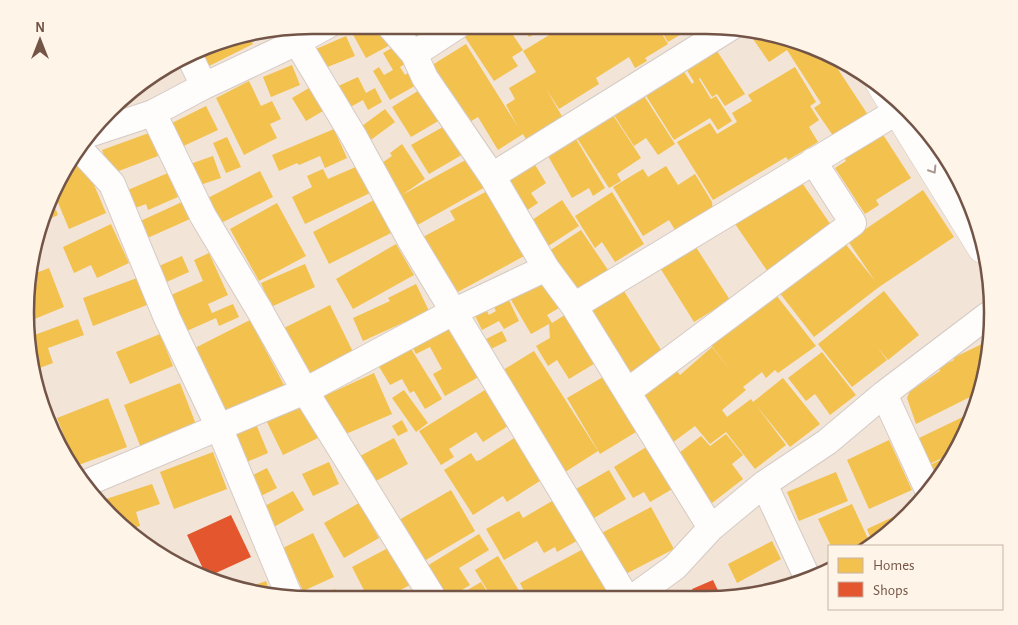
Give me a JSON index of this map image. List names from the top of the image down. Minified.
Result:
{"legend":["Homes","Shops"],"north":"top"}
